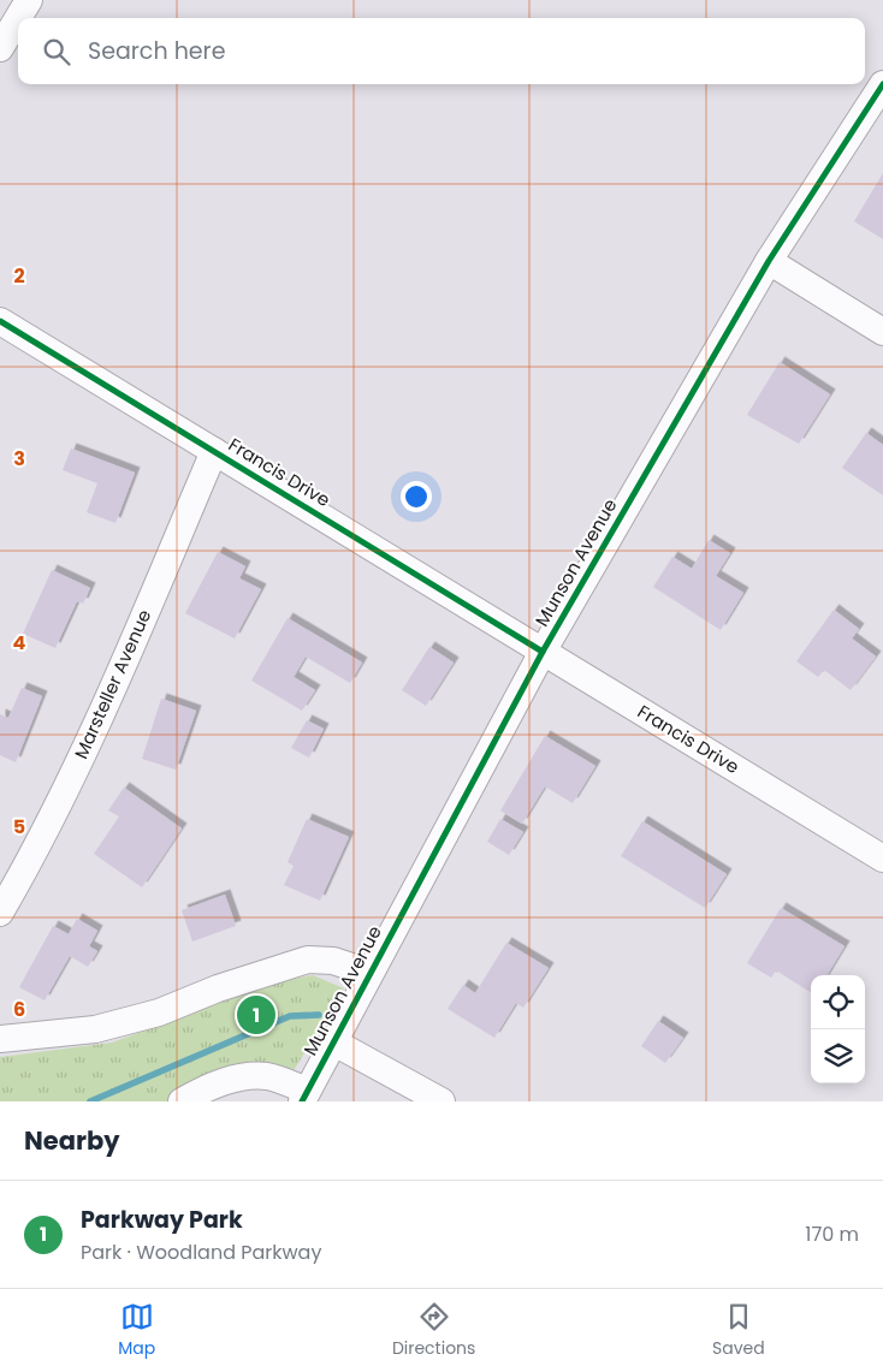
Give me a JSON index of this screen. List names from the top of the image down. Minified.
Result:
{"streets":{"street":["Francis Drive","Munson Avenue","Marsteller Avenue"]},"crossings":[["Francis Drive","Munson Avenue"],["Francis Drive","Marsteller Avenue"]],"page":{"search":"Search here","pins":"1","heading":"Nearby","list":[{"mark":"1","name":"Parkway Park","note":"Park · Woodland Parkway","value":"170 m"}],"nav":["Map","Directions","Saved"]},"grid":{"rows":["2","3","4","5","6"]}}
